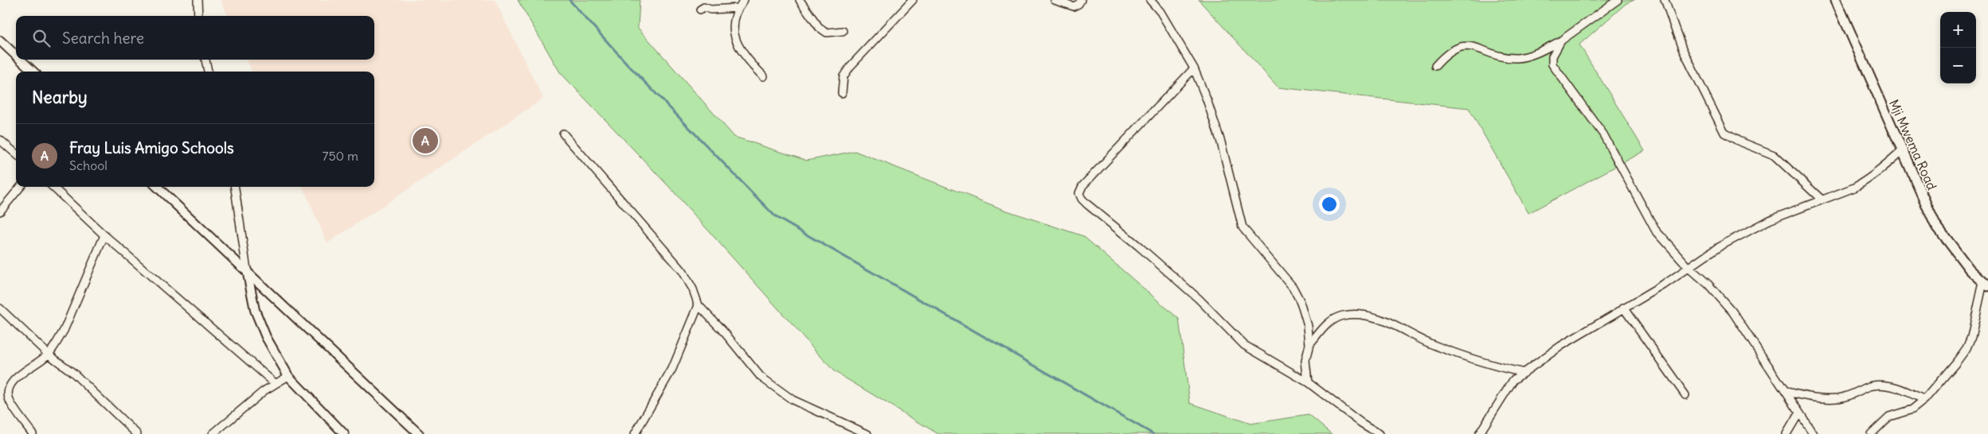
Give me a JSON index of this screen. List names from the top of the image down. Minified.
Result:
{"streets":{"main road":["Mji Mwema Road"]},"page":{"map_buttons":["+","−"],"search":"Search here","heading":"Nearby","list":[{"mark":"A","name":"Fray Luis Amigo Schools","note":"School","value":"750 m"}],"pins":"A"}}
